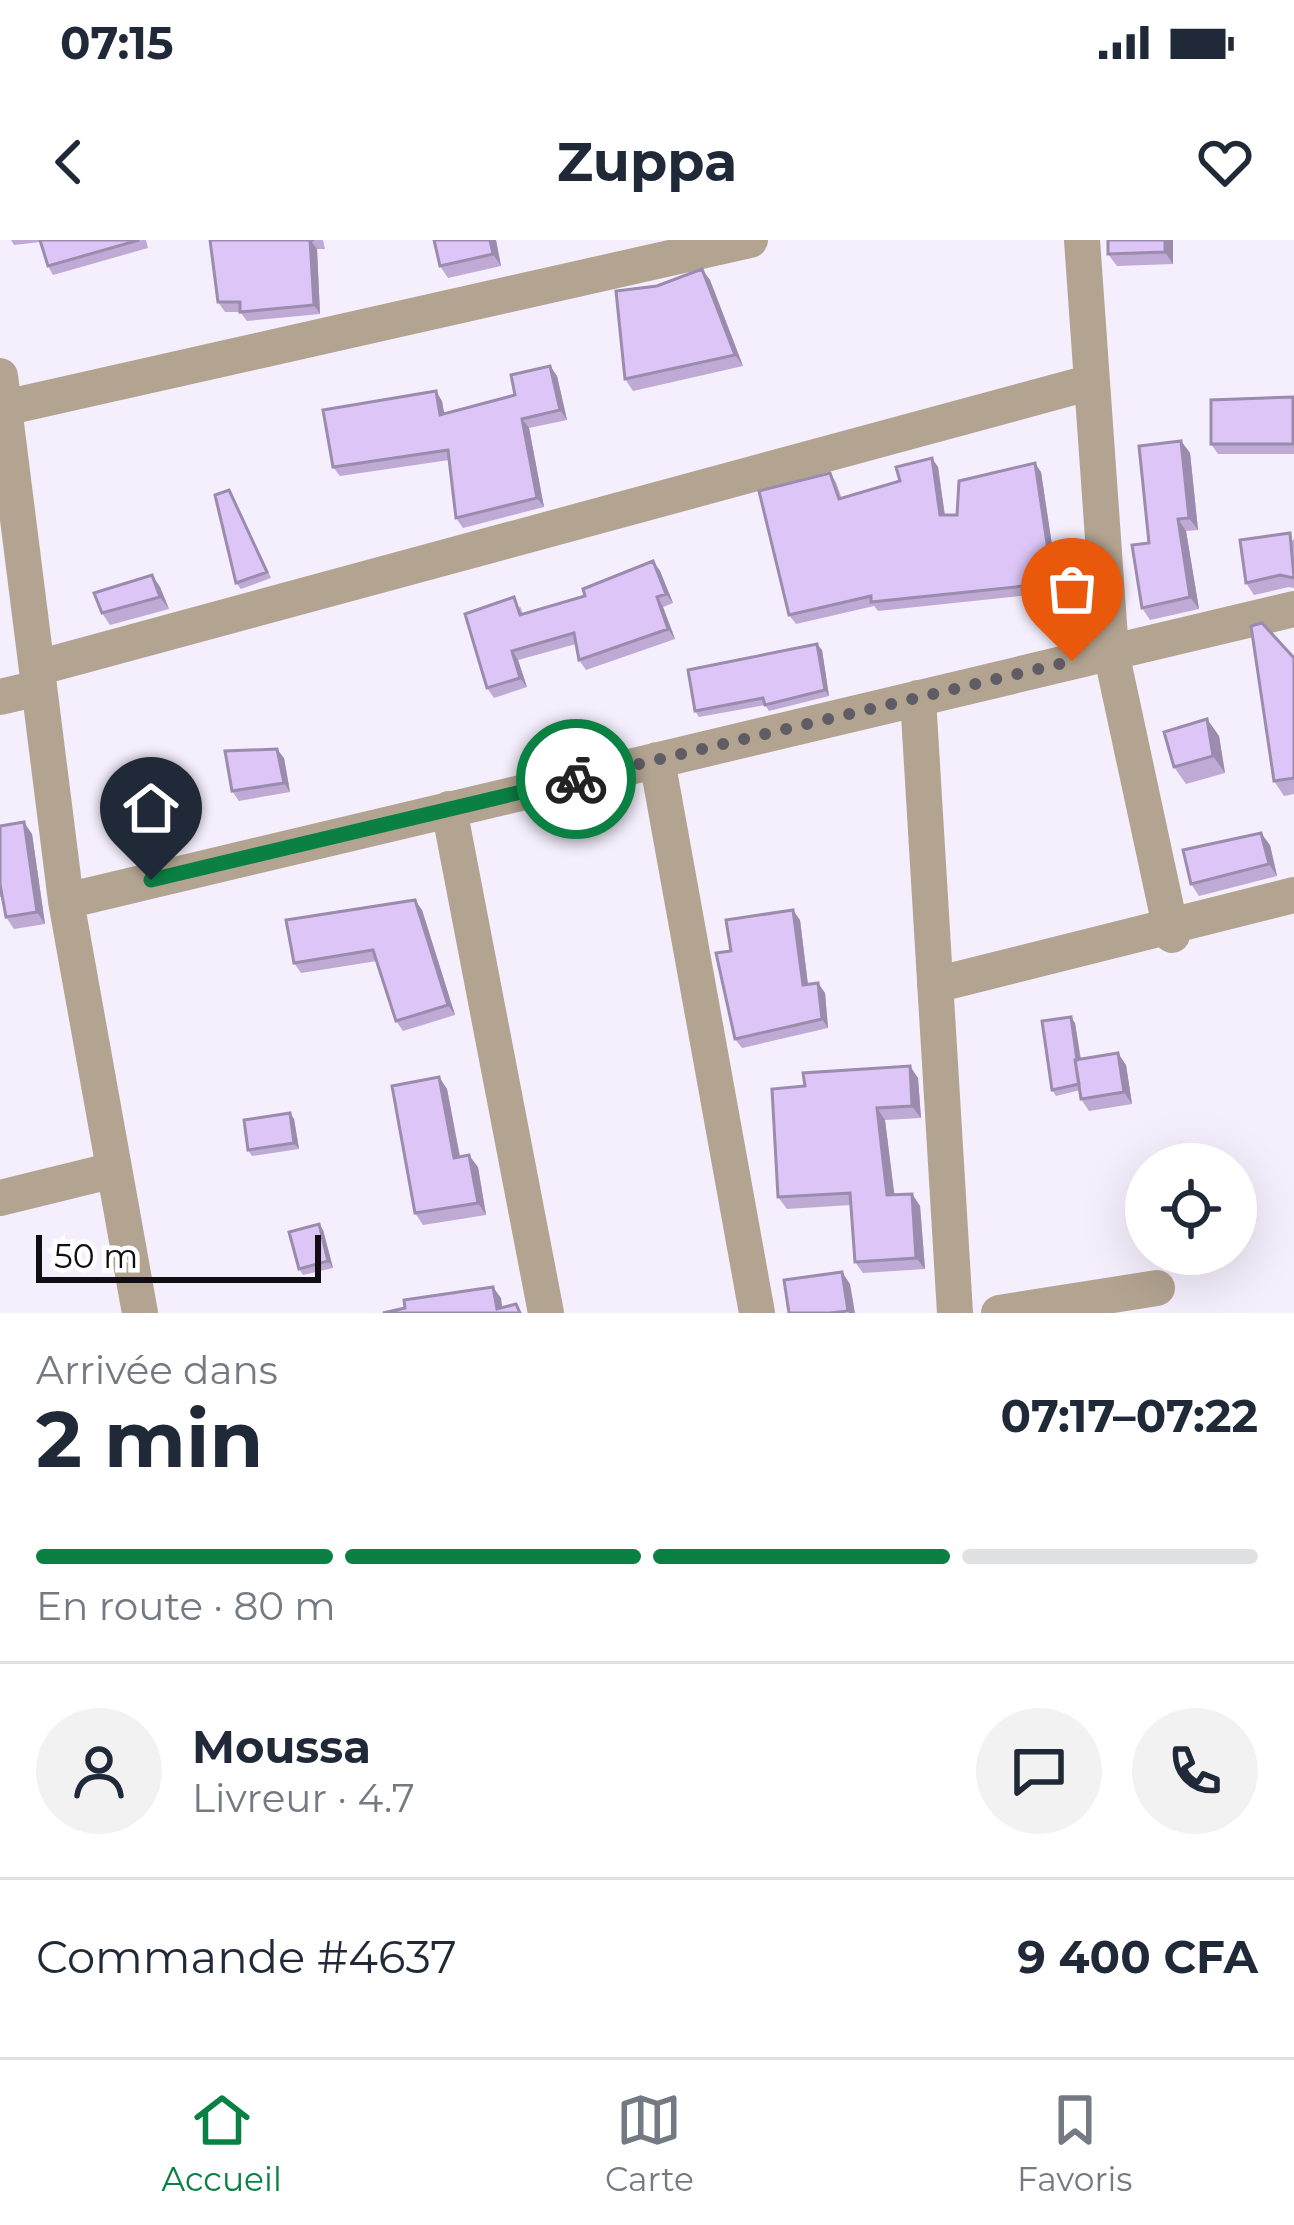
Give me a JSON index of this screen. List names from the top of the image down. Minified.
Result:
{"scale_bar":"50 m","page":{"status":"07:15","header":"Zuppa","scale":"50 m","heading":["2 min","Arrivée dans","07:17–07:22"],"panel":["Moussa","Livreur · 4.7","Commande #4637","9 400 CFA"],"bar":"En route · 80 m","tabs":["Accueil","Carte","Favoris"]}}
